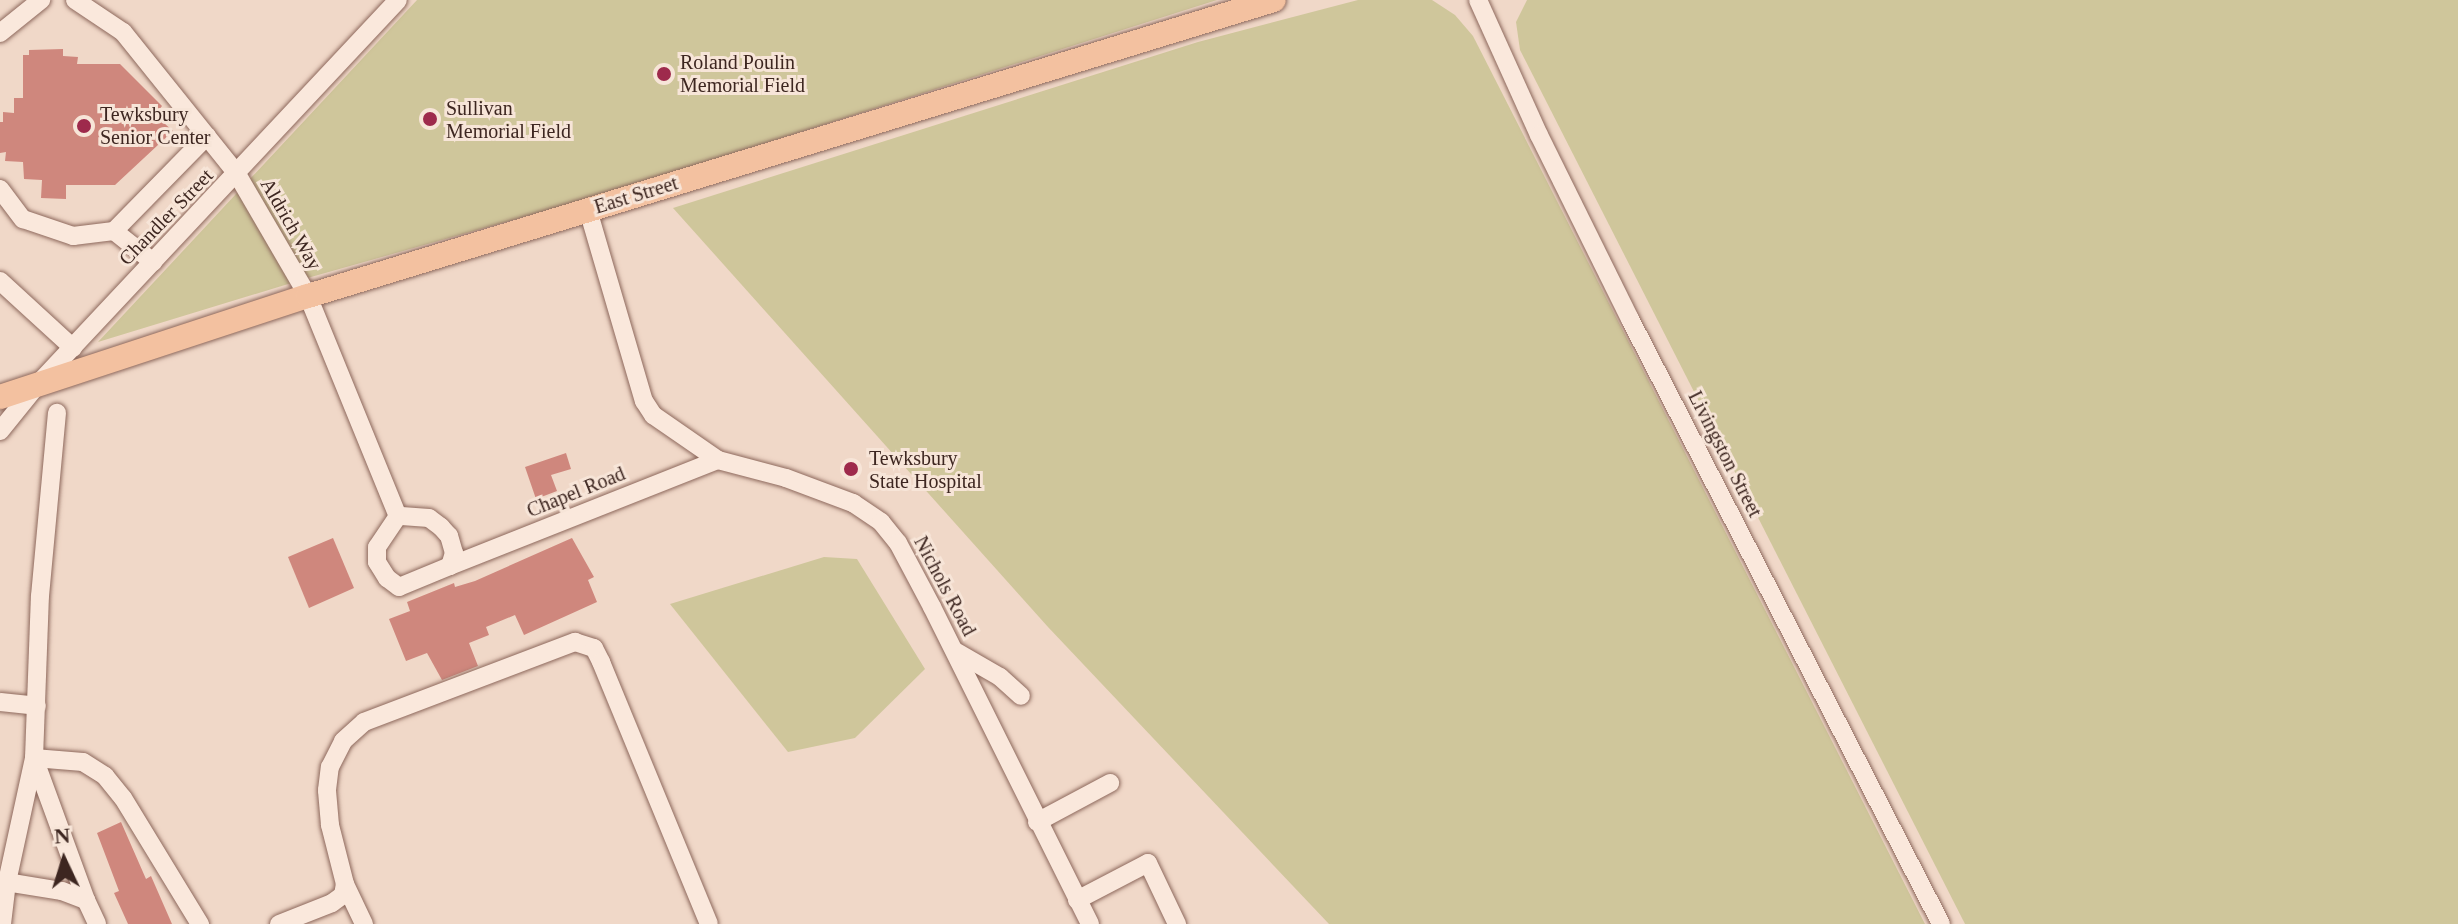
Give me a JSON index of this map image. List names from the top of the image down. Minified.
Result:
{"streets":{"main road":["East Street"],"street":["Chandler Street","Aldrich Way","Livingston Street","Chapel Road","Nichols Road"]},"crossings":[["East Street","Chandler Street"],["East Street","Aldrich Way"],["East Street","Nichols Road"],["Chandler Street","Aldrich Way"],["Chapel Road","Nichols Road"]],"places":["Roland Poulin Memorial Field","Sullivan Memorial Field","Tewksbury Senior Center","Tewksbury State Hospital"],"north":"top"}
